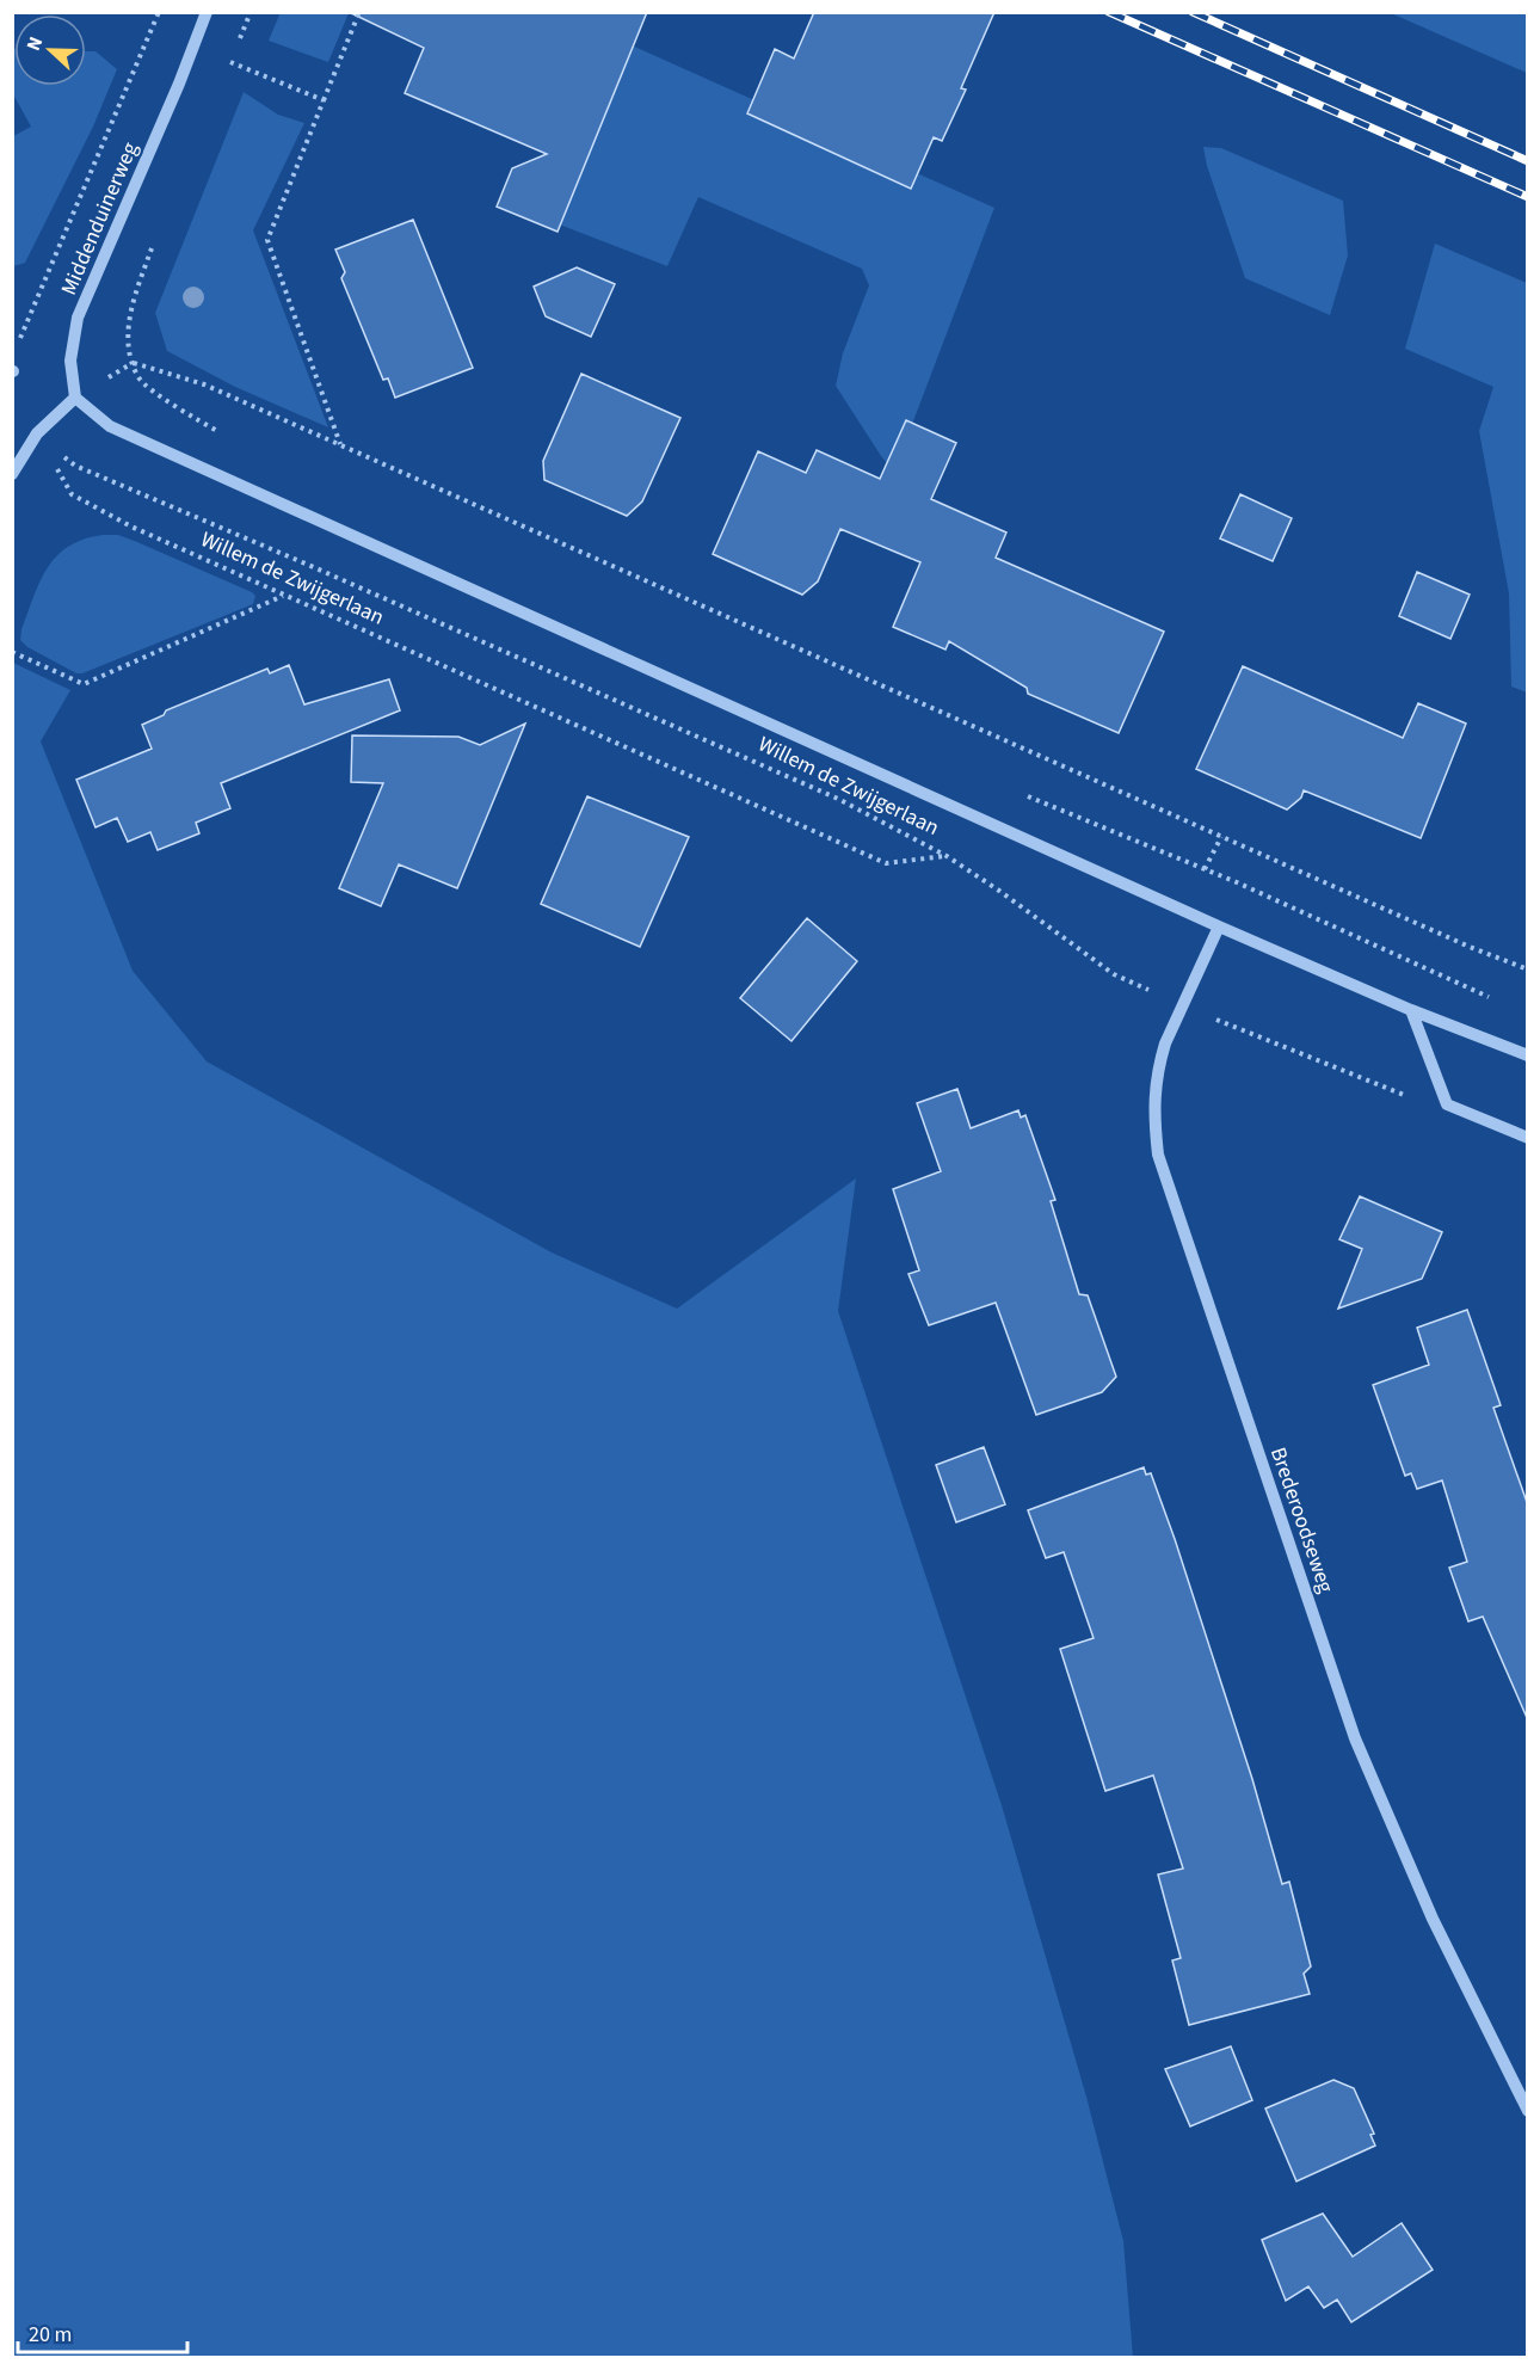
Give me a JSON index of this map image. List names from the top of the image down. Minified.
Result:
{"streets":{"street":["Middenduinerweg","Willem de Zwijgerlaan","Brederoodseweg"]},"crossings":[["Middenduinerweg","Willem de Zwijgerlaan"],["Willem de Zwijgerlaan","Brederoodseweg"]],"scale_bar":"20 m","north":"left"}
